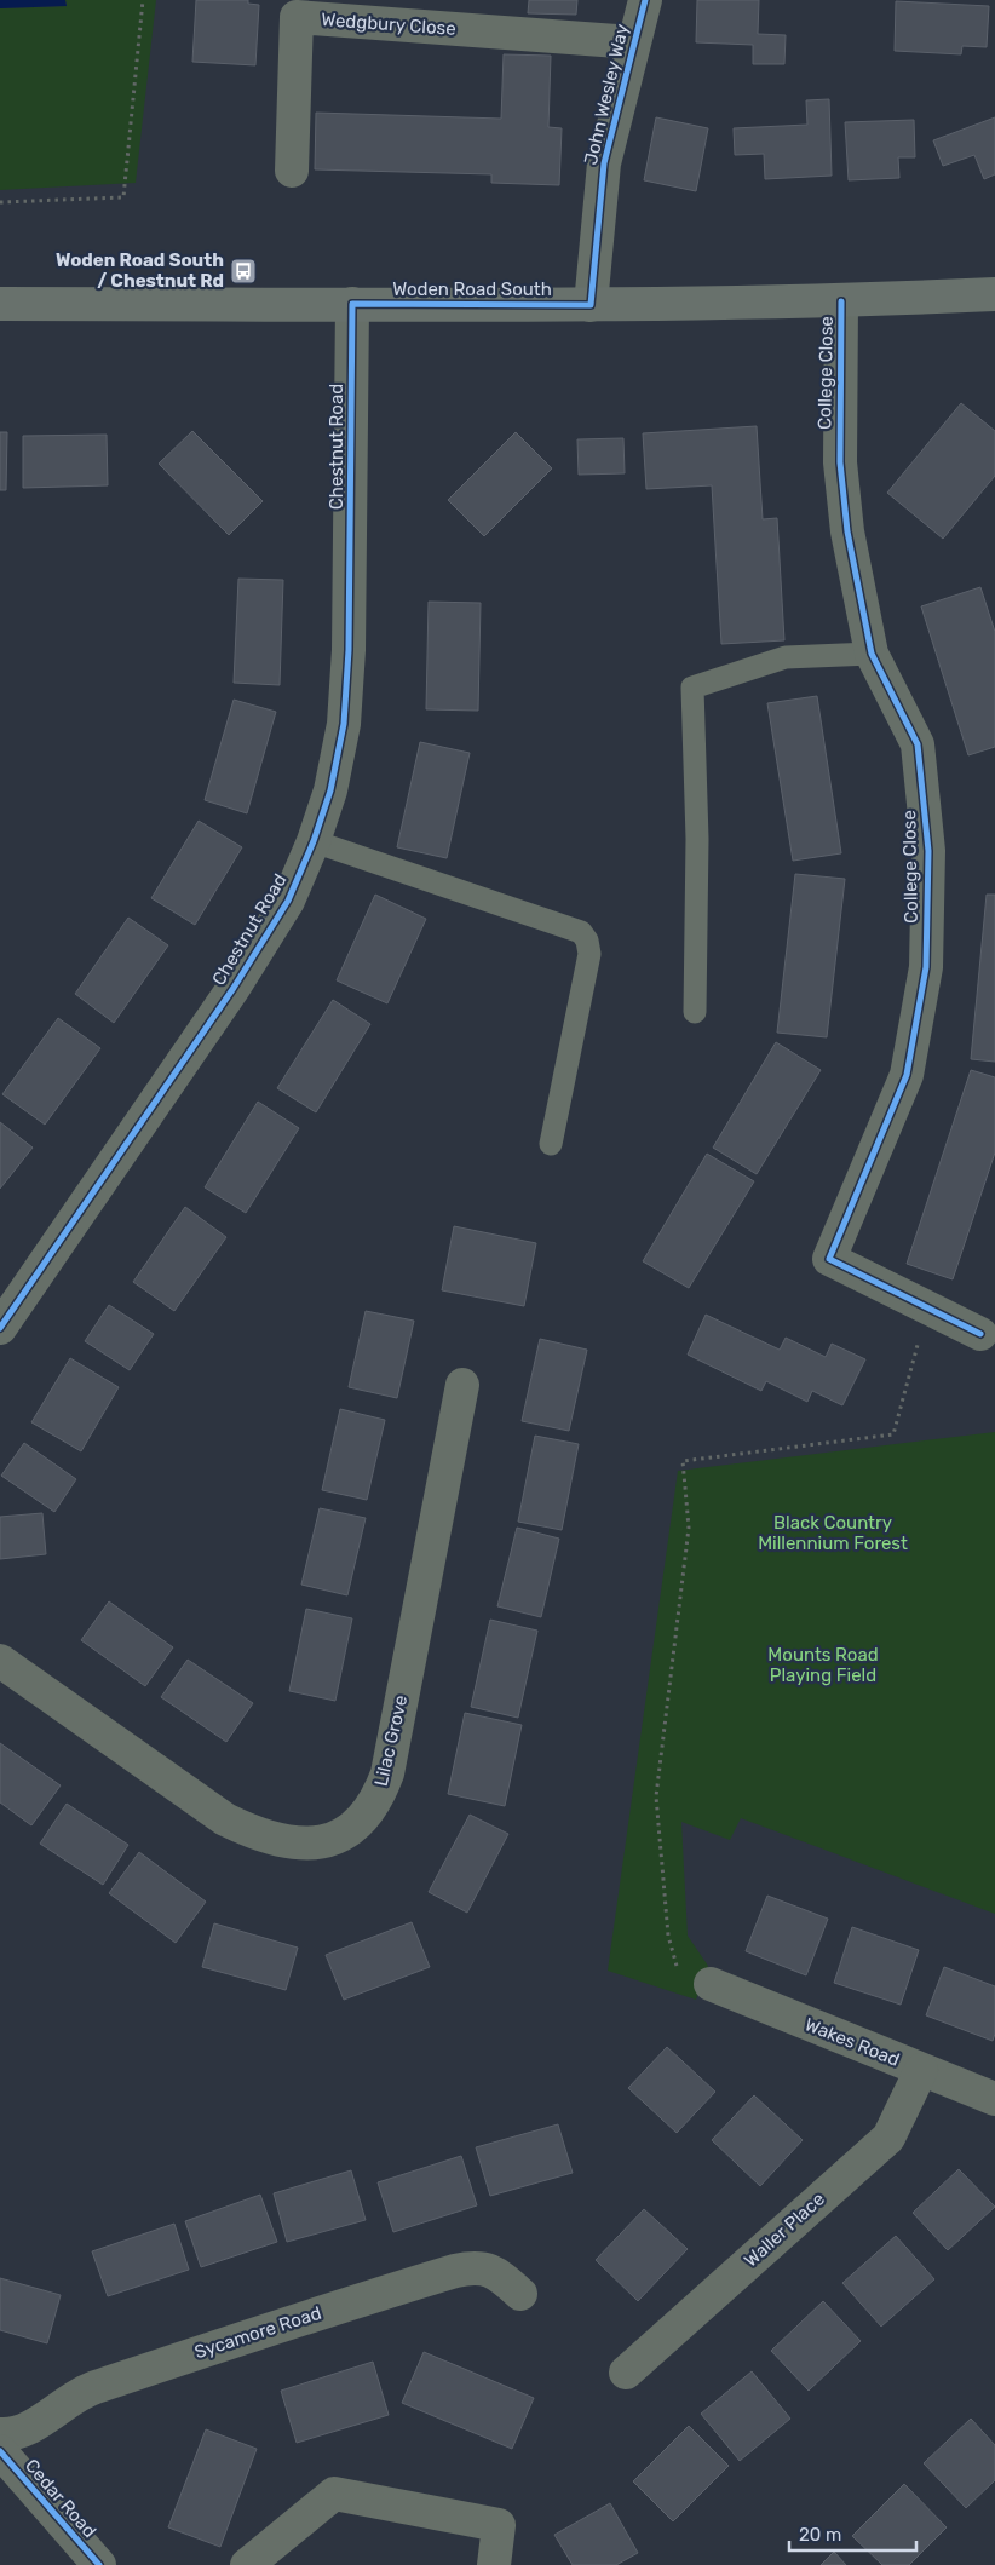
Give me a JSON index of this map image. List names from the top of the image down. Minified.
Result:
{"streets":{"street":["Wedgbury Close","John Wesley Way","Woden Road South","College Close","Chestnut Road","Lilac Grove","Wakes Road","Waller Place","Sycamore Road","Cedar Road"]},"crossings":[["Wedgbury Close","John Wesley Way"],["John Wesley Way","Woden Road South"],["Woden Road South","College Close"],["Woden Road South","Chestnut Road"],["Wakes Road","Waller Place"]],"parks":["Black Country Millennium Forest","Mounts Road Playing Field"],"places":{"bus stop":["Woden Road South / Chestnut Rd"]},"scale_bar":"20 m"}
